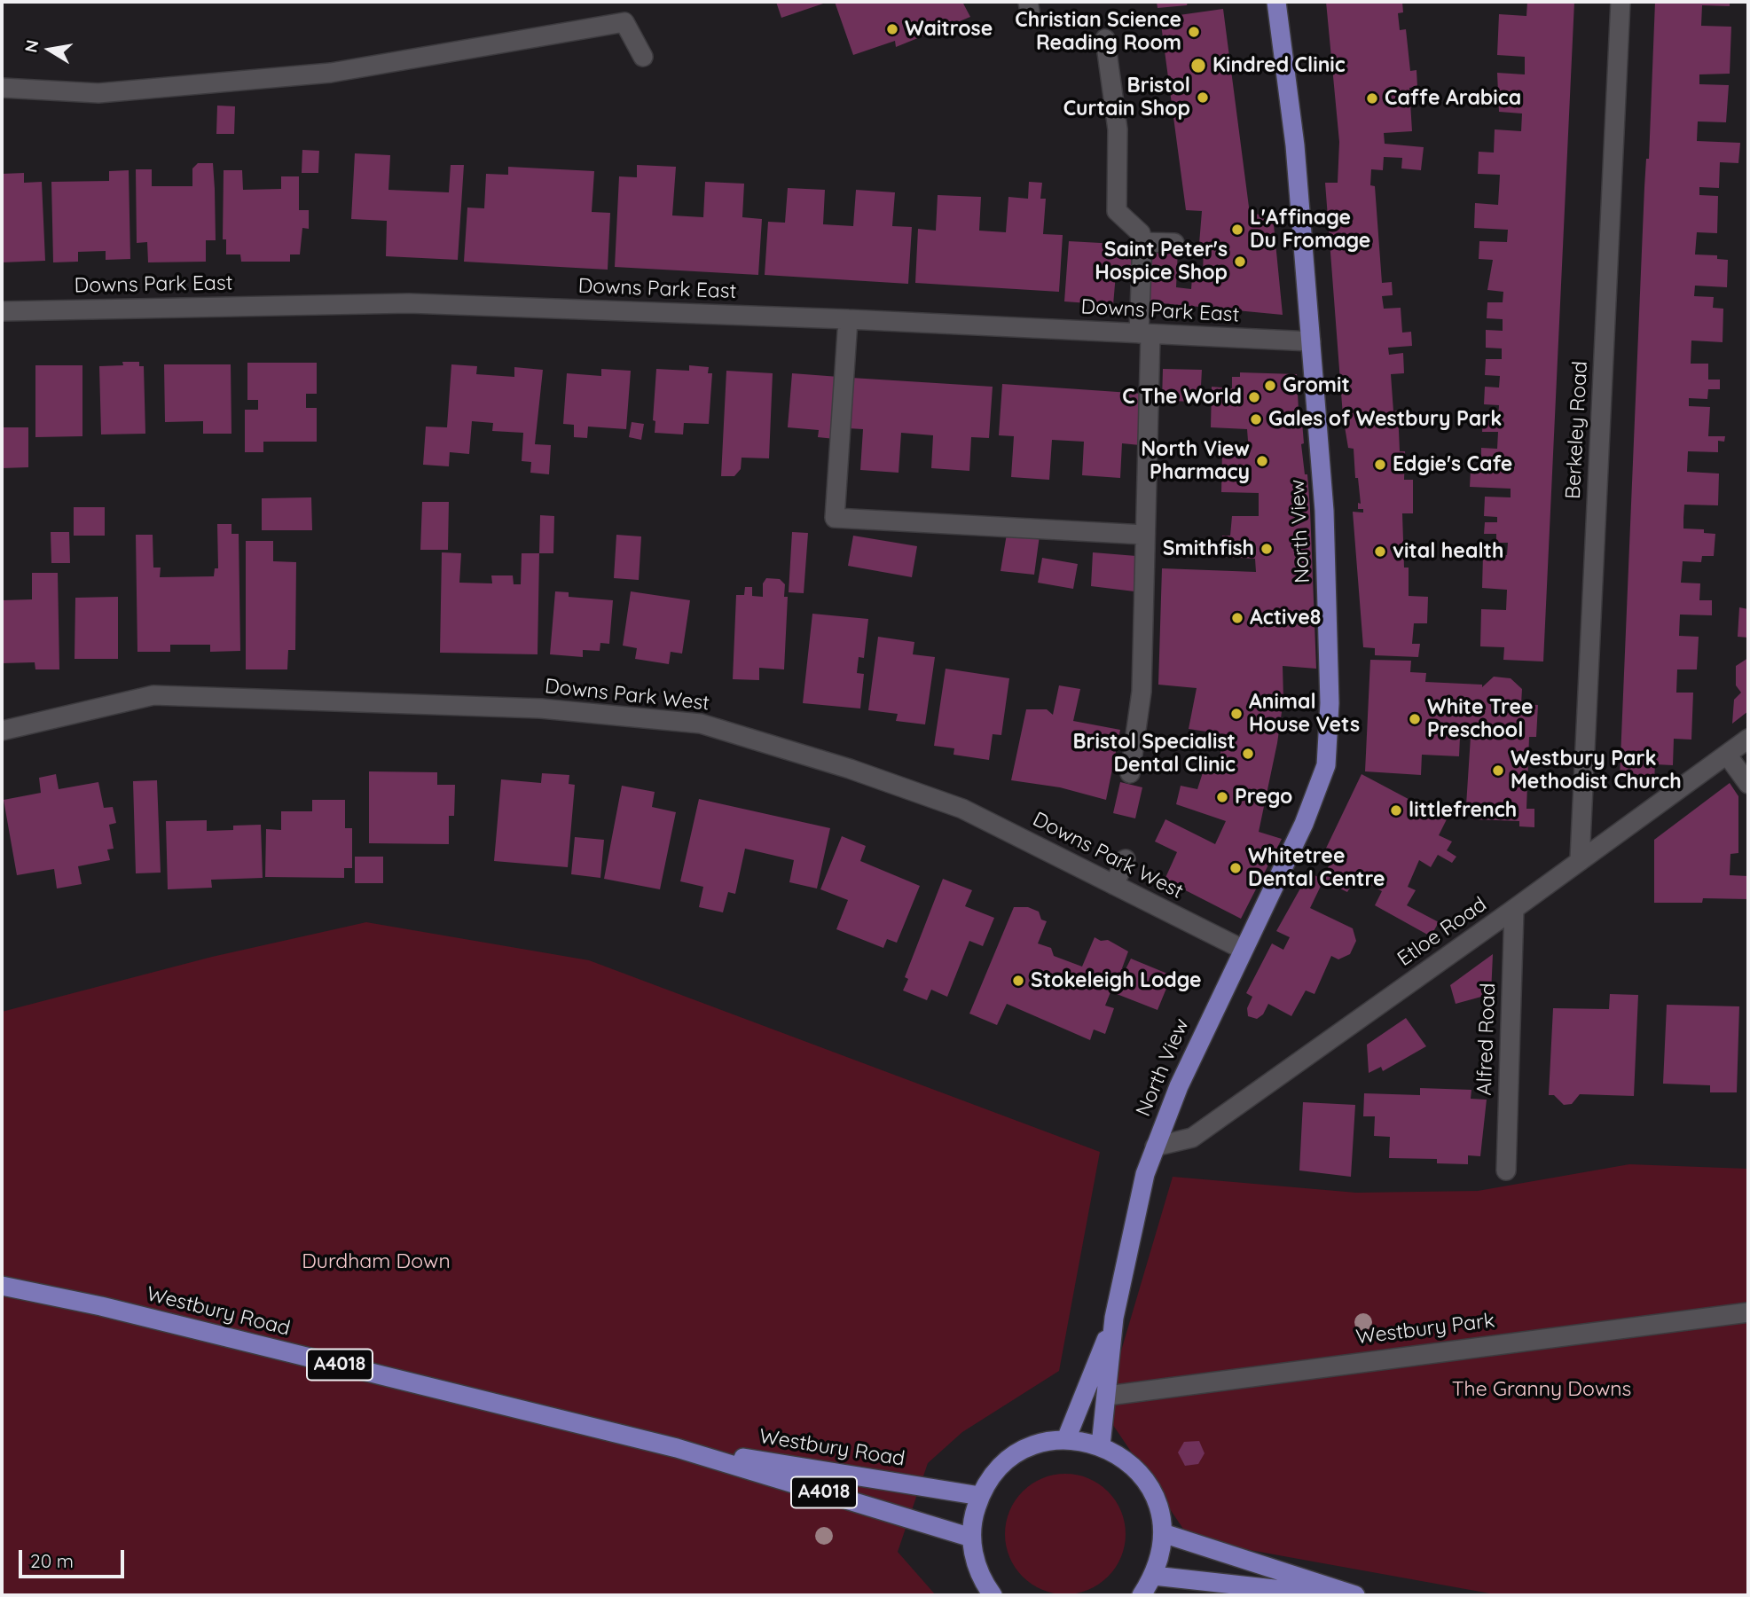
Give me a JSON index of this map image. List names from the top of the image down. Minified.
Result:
{"streets":{"main road":["North View","Westbury Road","A4018"],"street":["Downs Park East","Berkeley Road","Downs Park West","Etloe Road","Alfred Road","Westbury Park"]},"crossings":[["Downs Park East","North View"],["Berkeley Road","Etloe Road"],["North View","Downs Park West"],["North View","Etloe Road"],["North View","Westbury Park"],["Etloe Road","Alfred Road"]],"parks":["Durdham Down","The Granny Downs"],"places":["Waitrose","Christian Science Reading Room","Kindred Clinic","Bristol Curtain Shop","Caffe Arabica","L'Affinage Du Fromage","Saint Peter's Hospice Shop","Gromit","C The World","Gales of Westbury Park","North View Pharmacy","Edgie's Cafe","Smithfish","vital health","Active8","Animal House Vets","White Tree Preschool","Bristol Specialist Dental Clinic","Westbury Park Methodist Church","Prego","littlefrench","Whitetree Dental Centre","Stokeleigh Lodge"],"scale_bar":"20 m","north":"left"}
